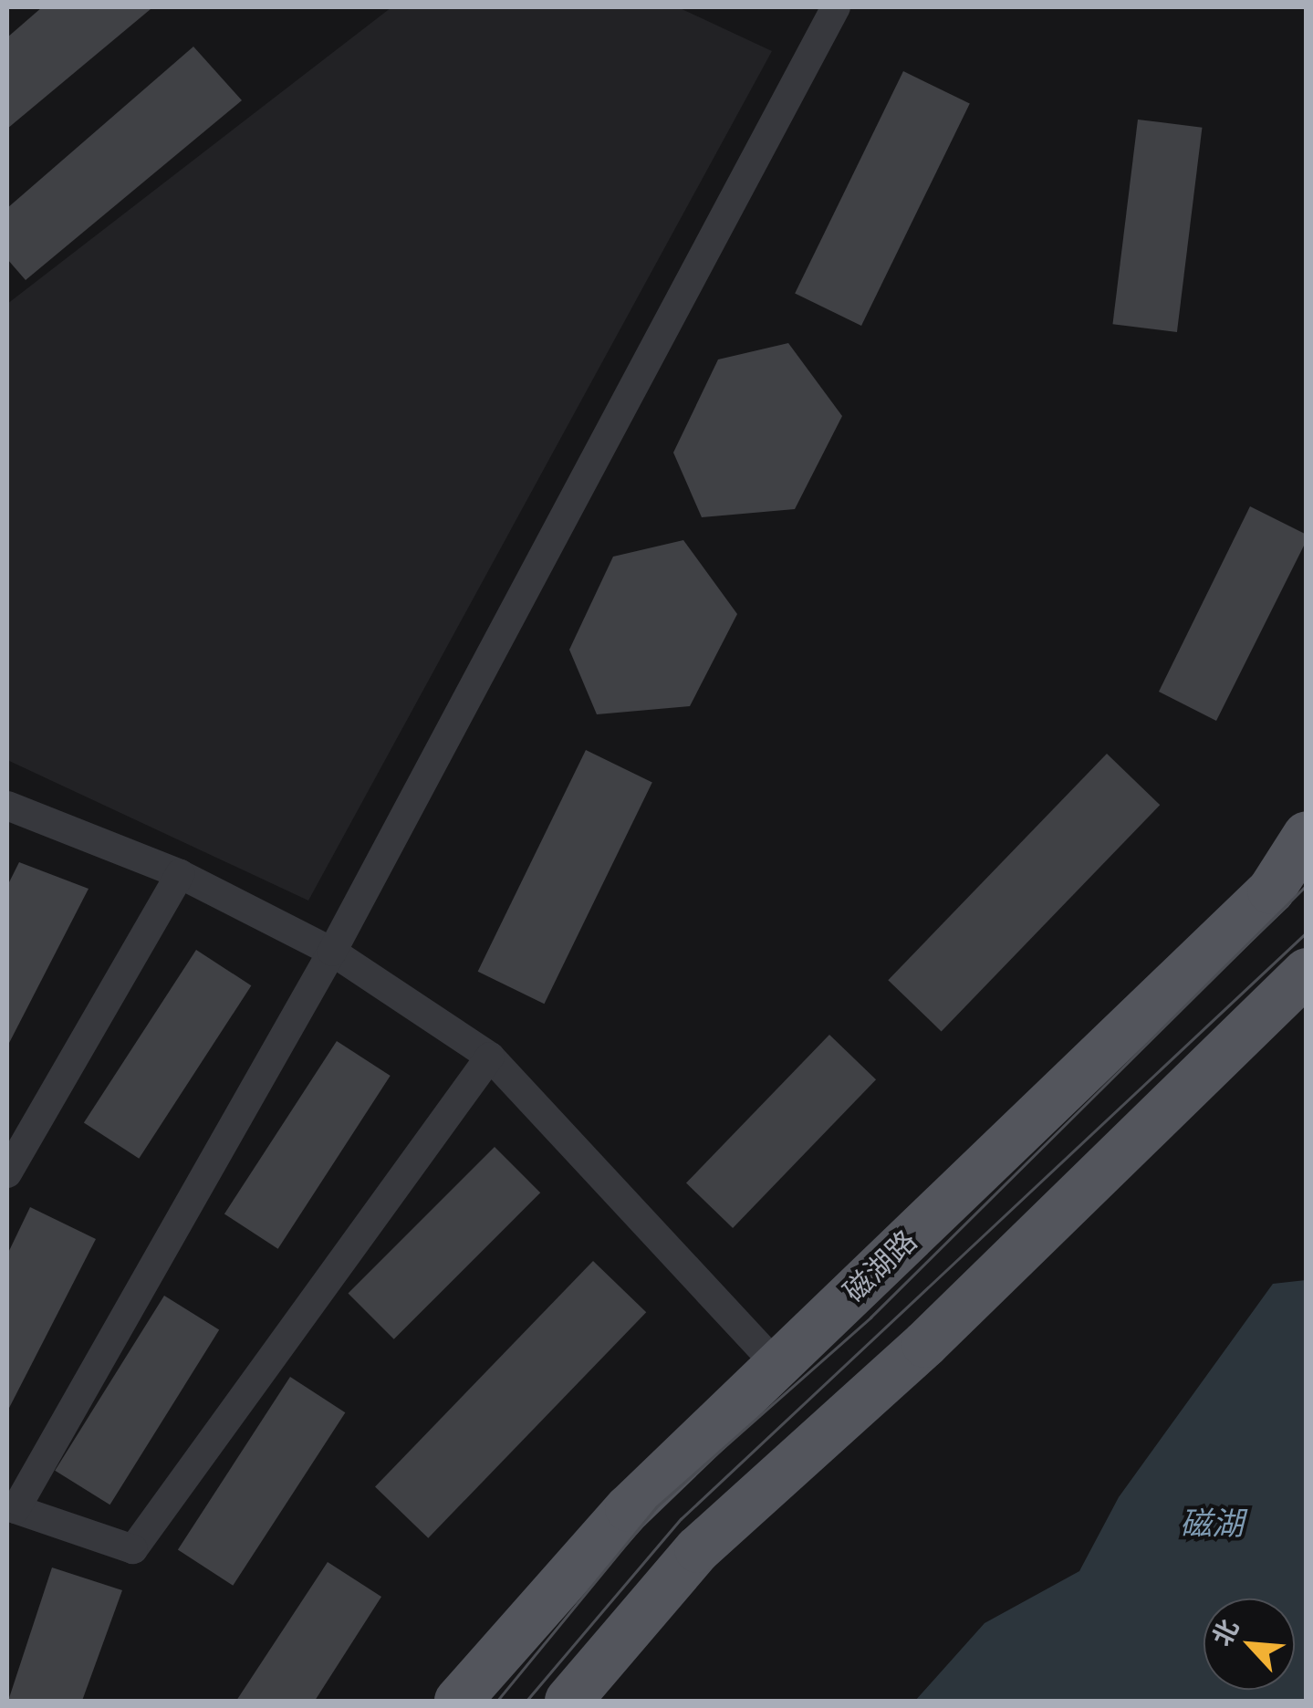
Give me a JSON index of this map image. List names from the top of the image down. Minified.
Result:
{"streets":{"main road":["磁湖路"]},"water":["磁湖"],"north":"top left"}
